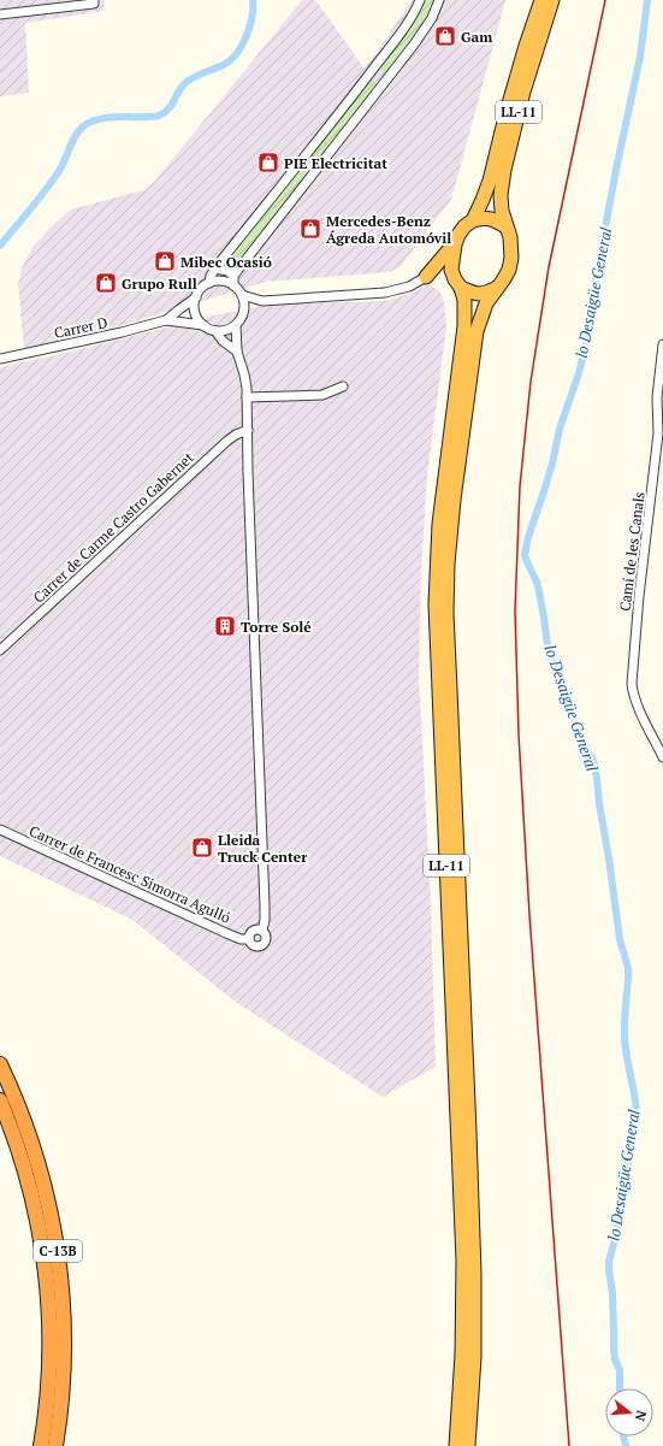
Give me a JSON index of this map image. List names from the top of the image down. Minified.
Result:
{"streets":{"highway":["LL-11","C-13B"],"street":["Carrer D","Carrer de Carme Castro Gabernet","Camí de les Canals","Carrer de Francesc Simorra Agulló"]},"water":["lo Desaigüe General"],"places":{"shop":["Gam","PIE Electricitat","Mercedes-Benz Ágreda Automóvil","Mibec Ocasió","Grupo Rull","Lleida Truck Center"],"building":["Torre Solé"]},"north":"right"}
